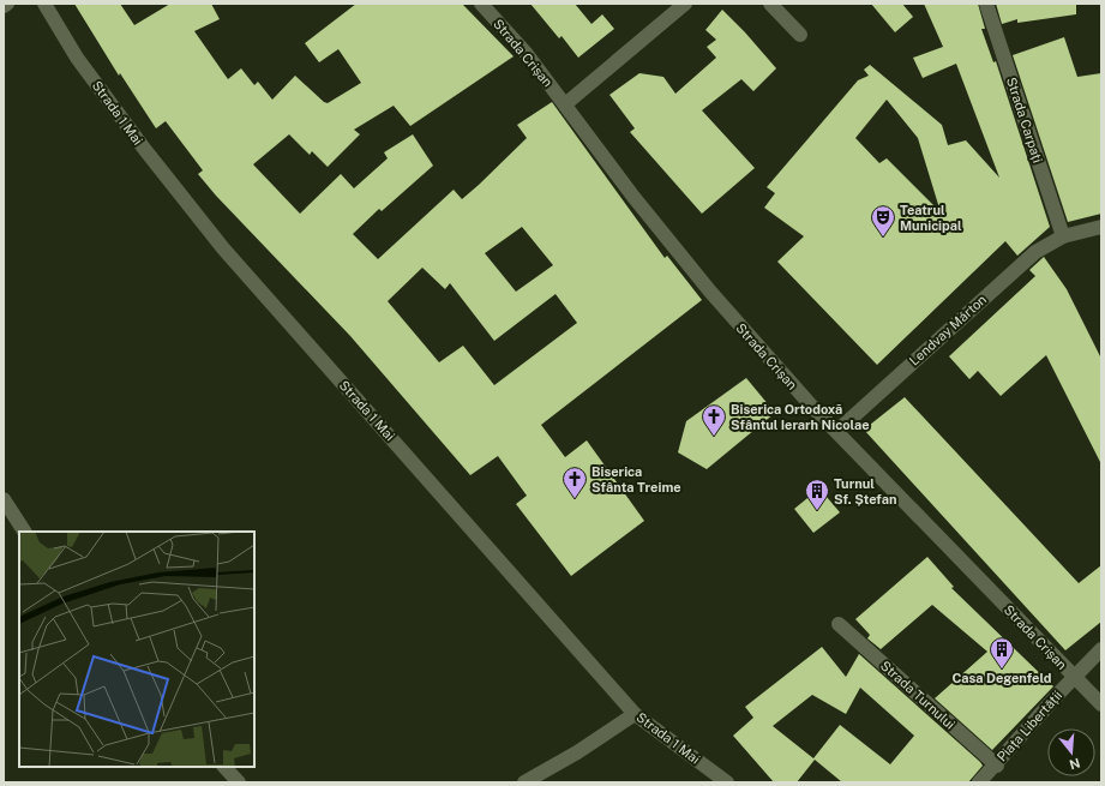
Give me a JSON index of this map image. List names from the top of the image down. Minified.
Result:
{"streets":{"street":["Strada Crișan","Strada 1 Mai","Strada Carpați","Lendvay Márton","Strada Turnului","Piața Libertății"]},"crossings":[["Strada Crișan","Lendvay Márton"],["Strada Crișan","Piața Libertății"],["Strada Carpați","Lendvay Márton"],["Strada Turnului","Piața Libertății"]],"places":{"theatre":["Teatrul Municipal"],"church":["Biserica Ortodoxă Sfântul Ierarh Nicolae","Biserica Sfânta Treime"],"building":["Turnul Sf. Ștefan","Casa Degenfeld"]},"north":"bottom"}
